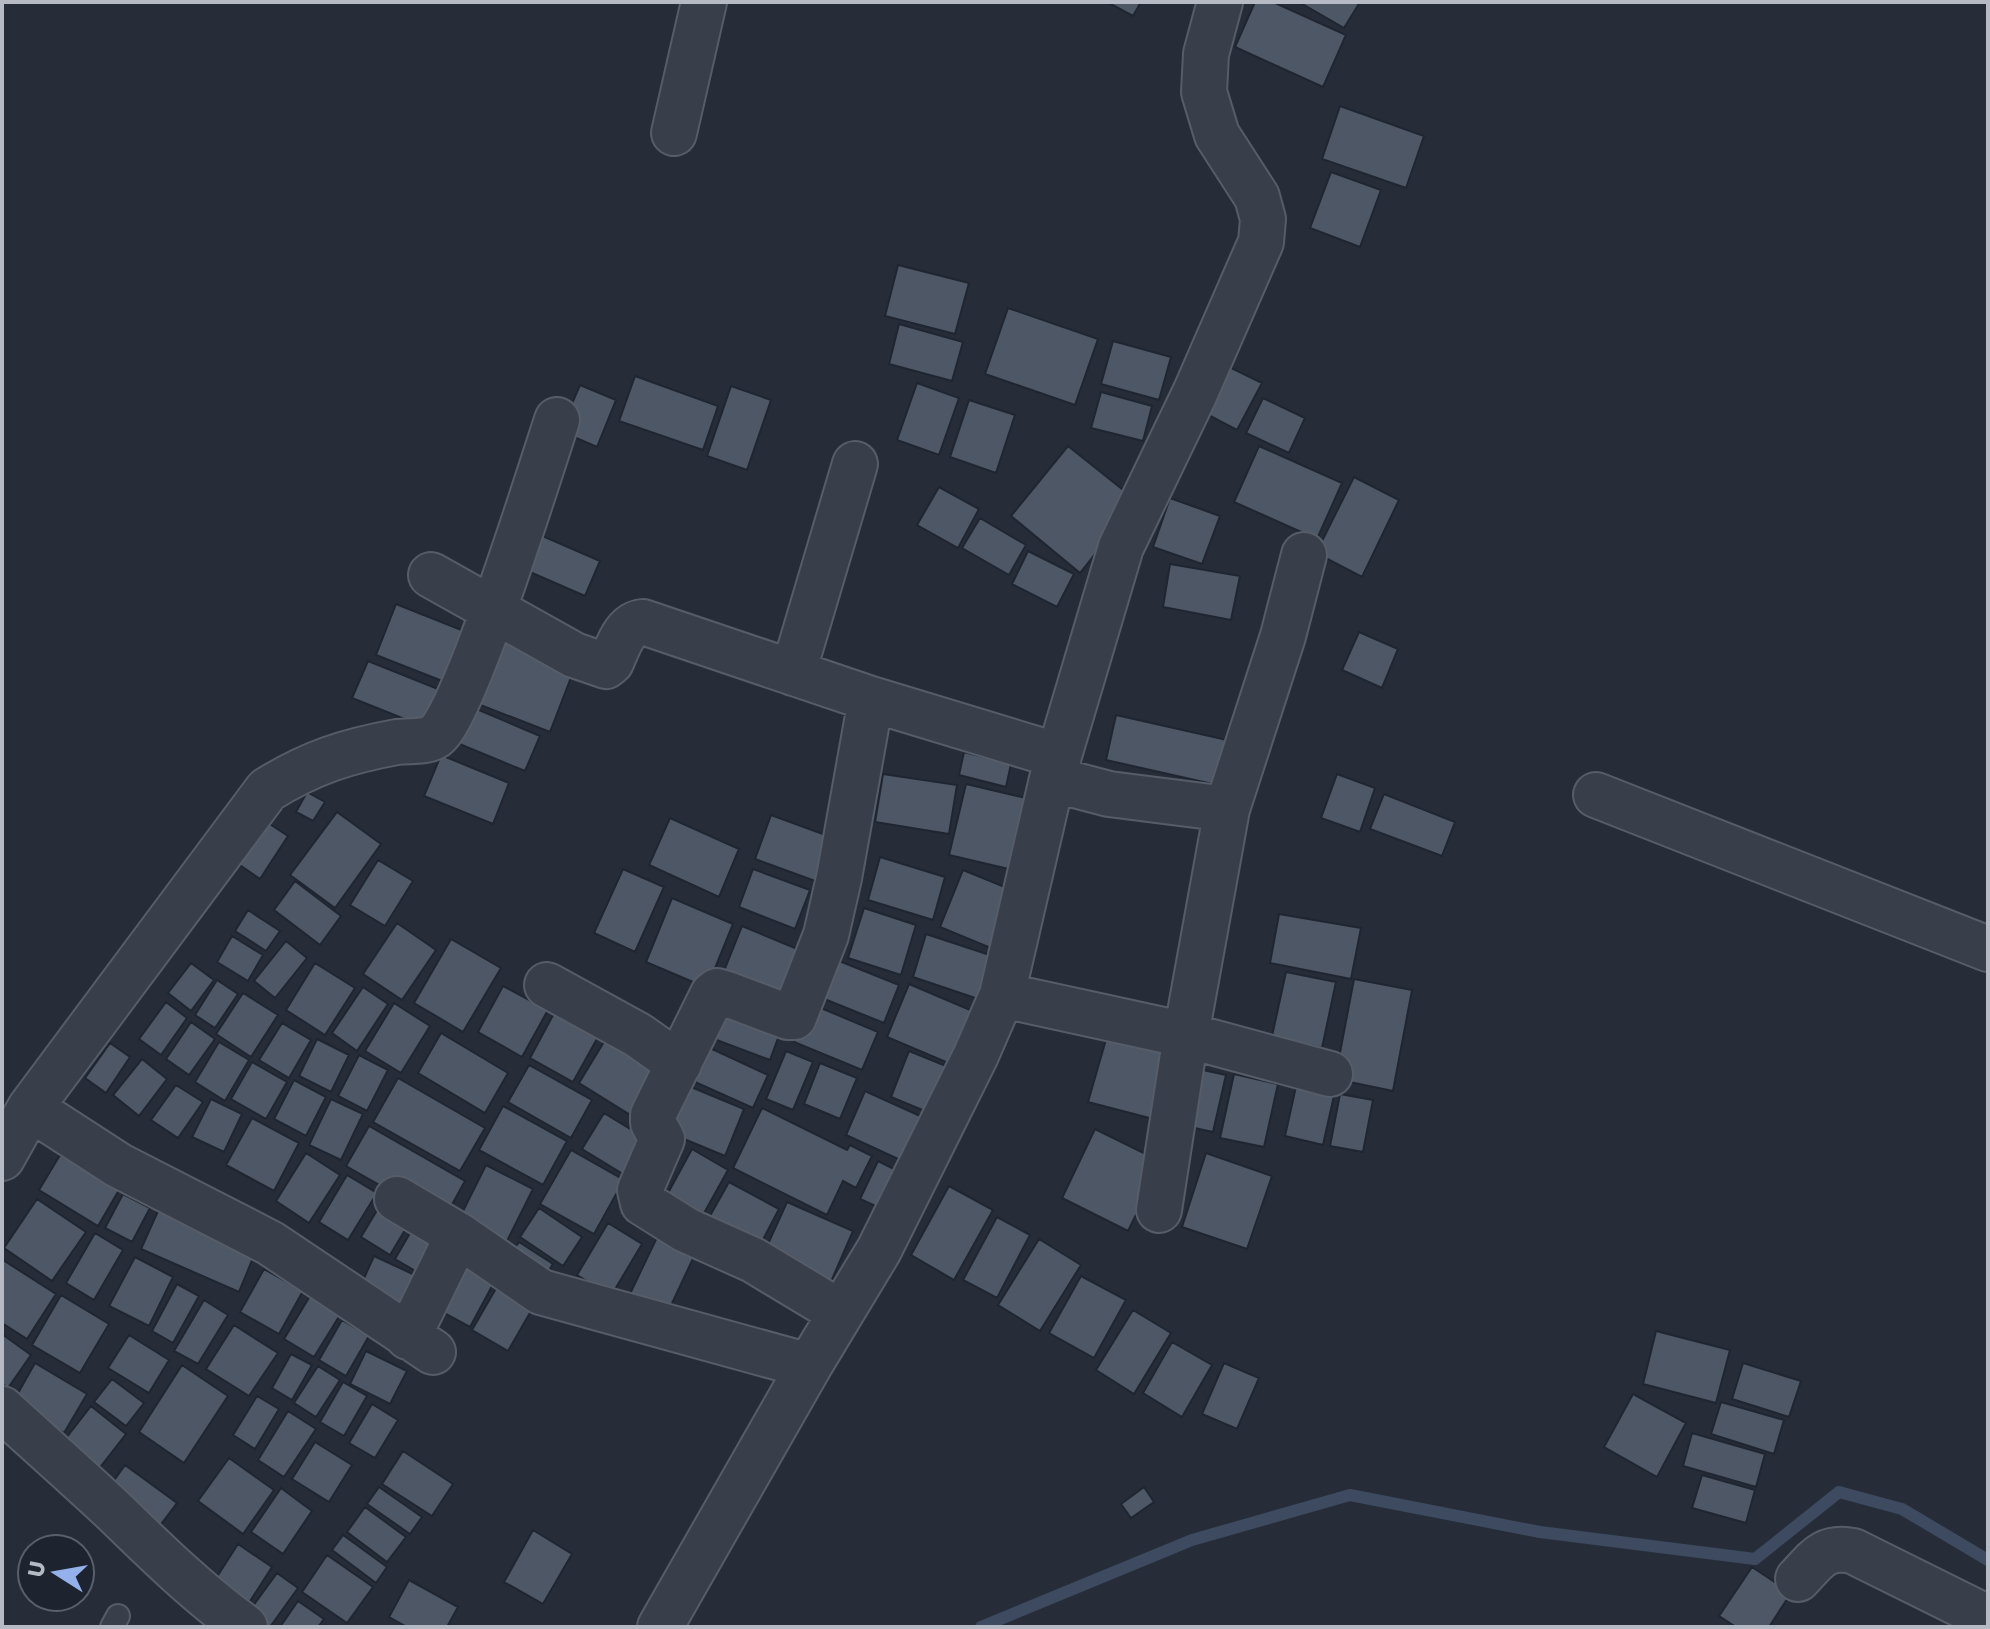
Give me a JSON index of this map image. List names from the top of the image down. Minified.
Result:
{"north":"left"}
